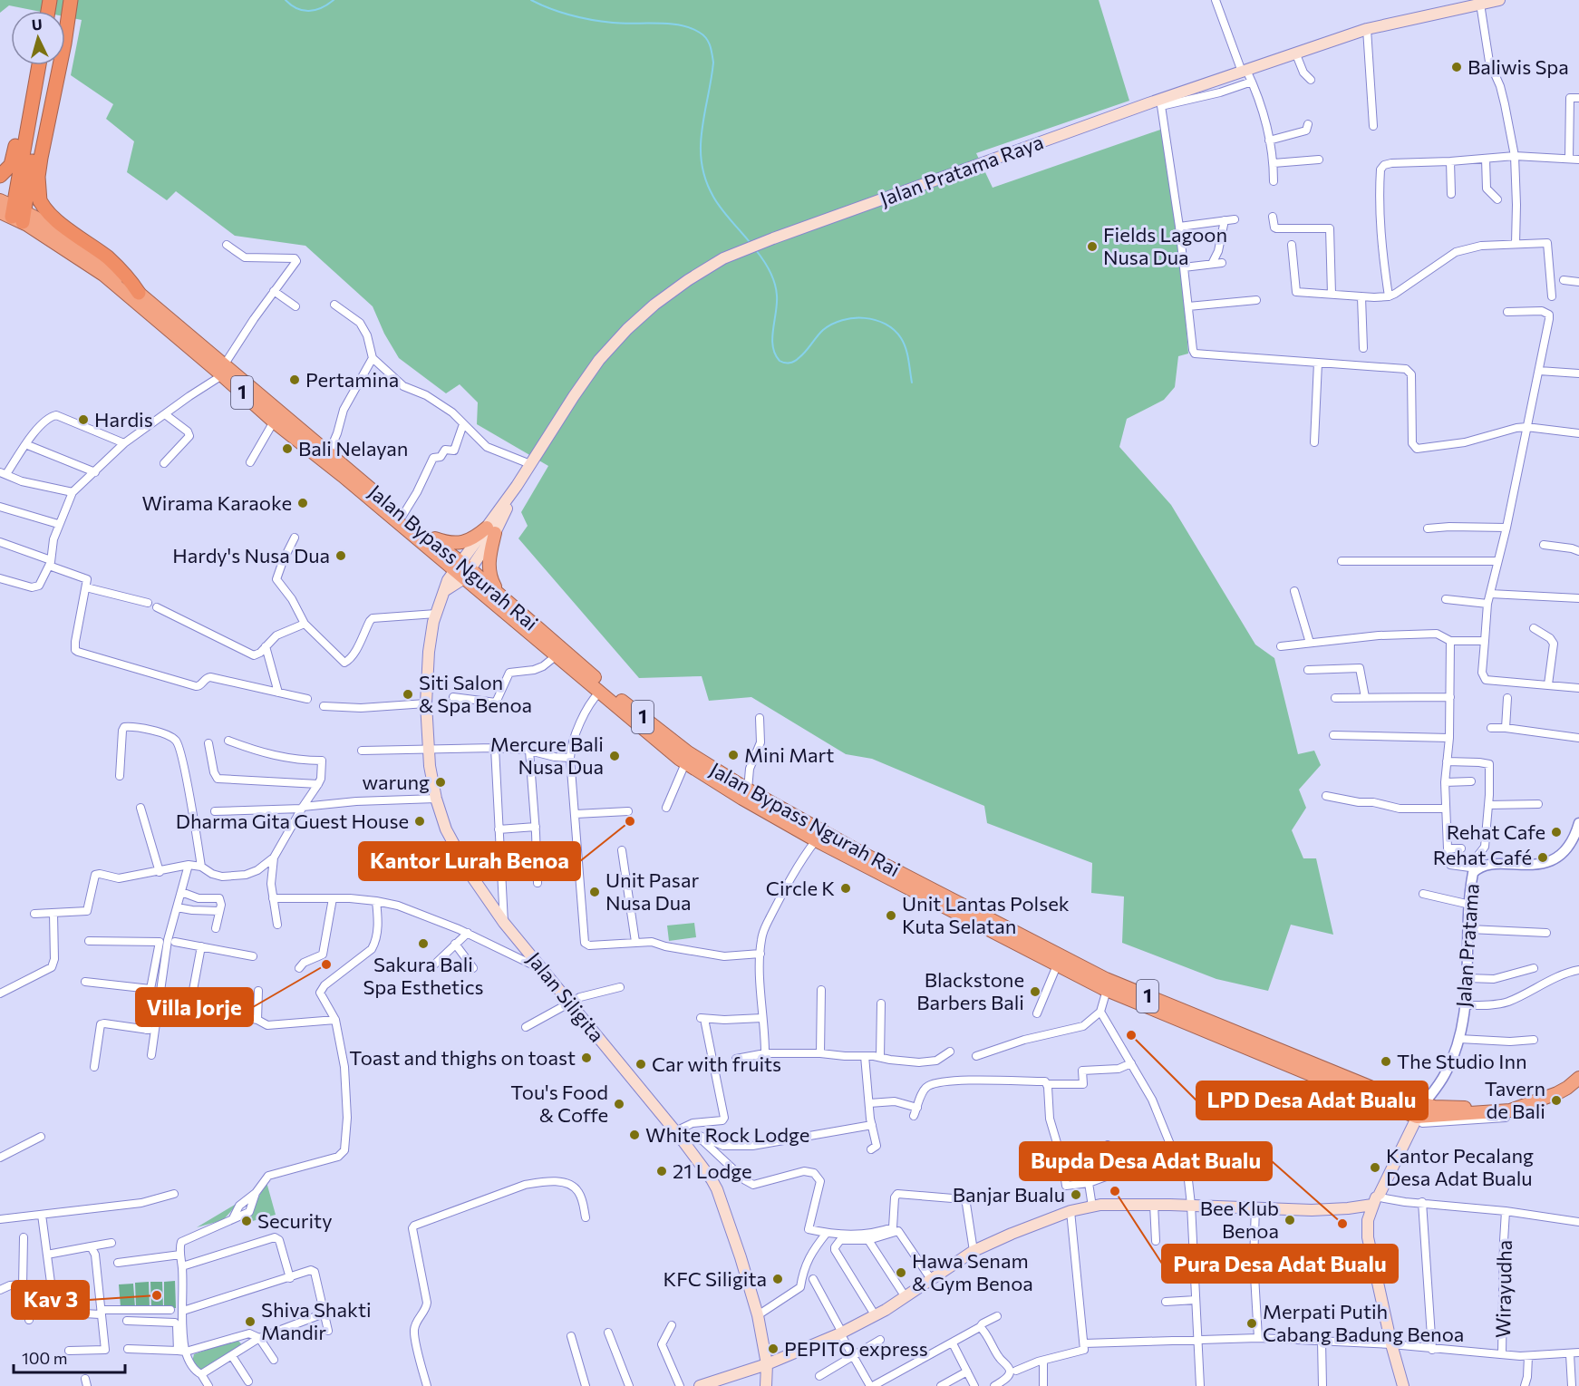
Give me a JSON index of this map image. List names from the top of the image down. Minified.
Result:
{"streets":{"highway":["1","Jalan Bypass Ngurah Rai"],"main road":["Jalan Pratama Raya","Jalan Siligita"],"street":["Jalan Pratama","Wirayudha"]},"crossings":[["Jalan Pratama Raya","Jalan Bypass Ngurah Rai"],["Jalan Pratama Raya","Jalan Siligita"],["1","Jalan Bypass Ngurah Rai"],["1","Jalan Pratama"],["Jalan Bypass Ngurah Rai","Jalan Pratama"],["Jalan Bypass Ngurah Rai","Jalan Siligita"]],"places":["Baliwis Spa","Fields Lagoon Nusa Dua","Pertamina","Hardis","Bali Nelayan","Wirama Karaoke","Hardy's Nusa Dua","Siti Salon & Spa Benoa","Mini Mart","Mercure Bali Nusa Dua","warung","Dharma Gita Guest House","Kantor Lurah Benoa","Rehat Cafe","Rehat Café","Circle K","Unit Pasar Nusa Dua","Unit Lantas Polsek Kuta Selatan","Sakura Bali Spa Esthetics","Villa Jorje","Blackstone Barbers Bali","LPD Desa Adat Bualu","Toast and thighs on toast","The Studio Inn","Car with fruits","Tavern de Bali","Tou's Food & Coffe","White Rock Lodge","Kantor Pecalang Desa Adat Bualu","21 Lodge","Pura Desa Adat Bualu","Banjar Bualu","Bee Klub Benoa","Security","Bupda Desa Adat Bualu","Hawa Senam & Gym Benoa","KFC Siligita","Kav 3","Shiva Shakti Mandir","Merpati Putih Cabang Badung Benoa","PEPITO express"],"scale_bar":"100 m","north":"top"}
